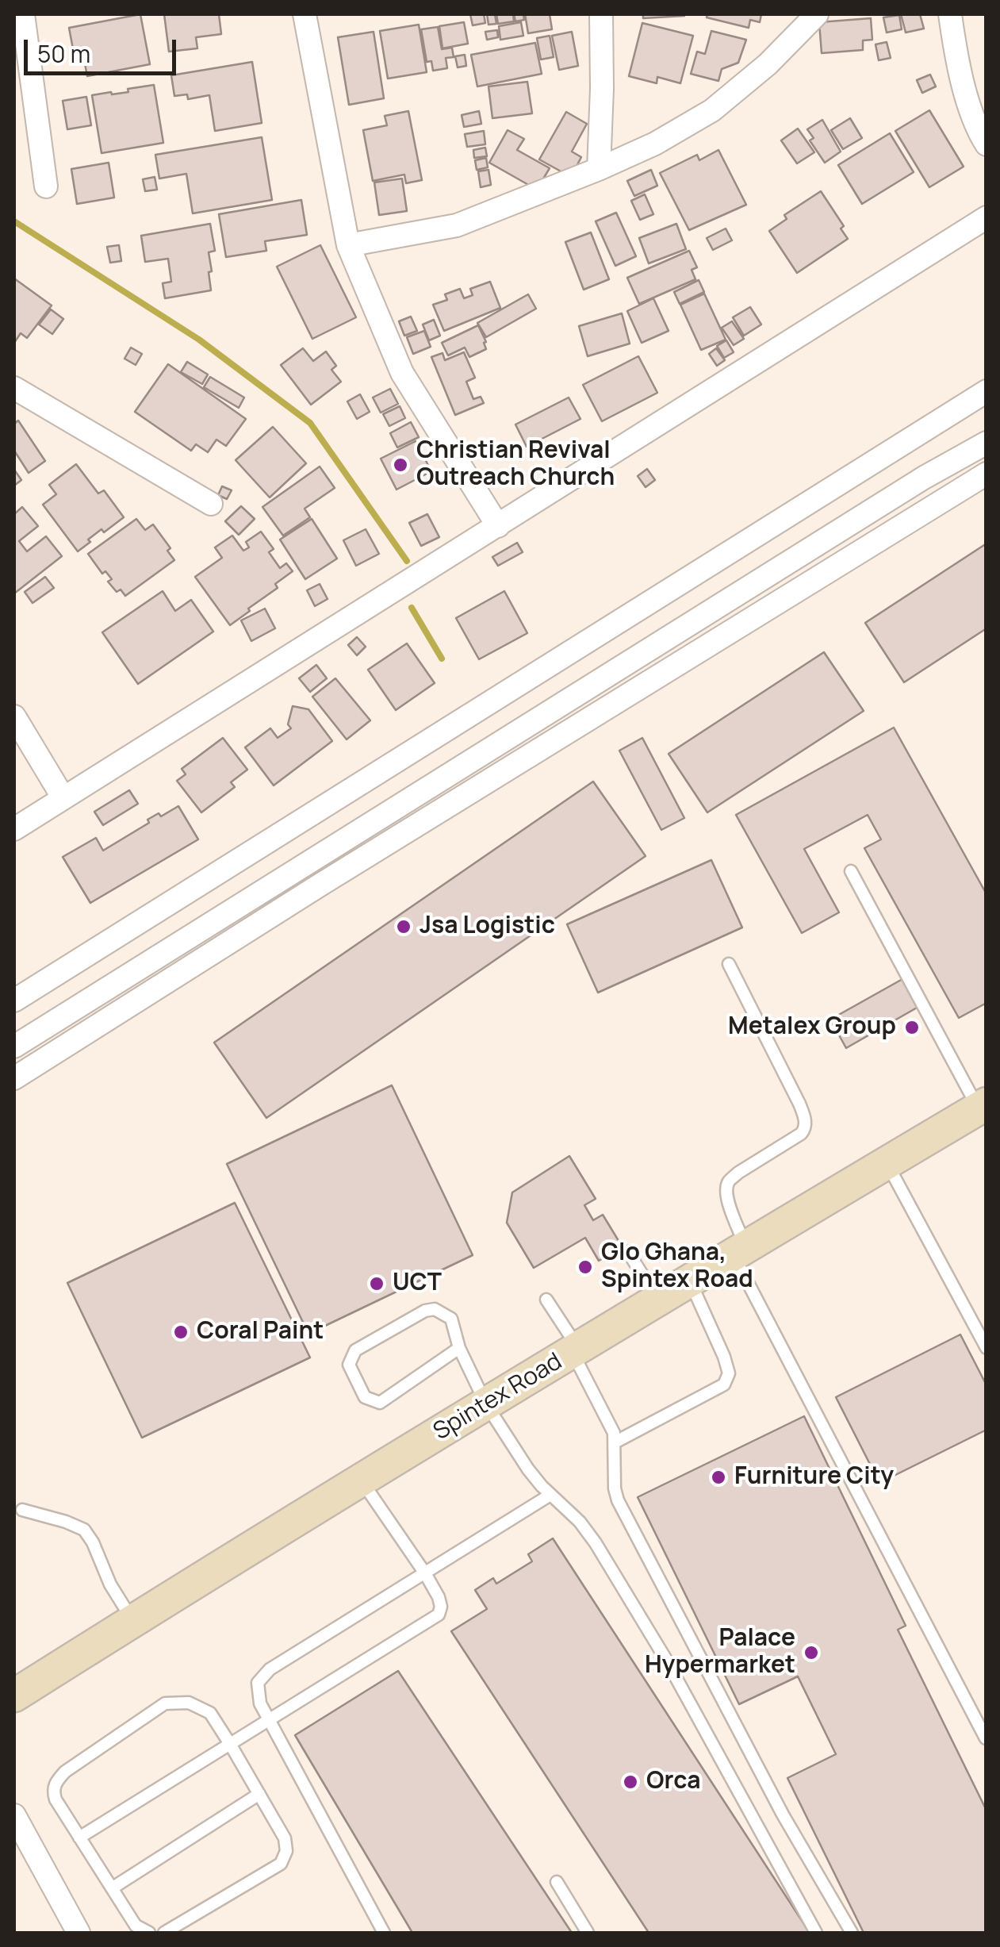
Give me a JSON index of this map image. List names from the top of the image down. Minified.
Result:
{"streets":{"main road":["Spintex Road"]},"places":["Christian Revival Outreach Church","Jsa Logistic","Metalex Group","Glo Ghana, Spintex Road","UCT","Coral Paint","Furniture City","Palace Hypermarket","Orca"],"scale_bar":"50 m"}
